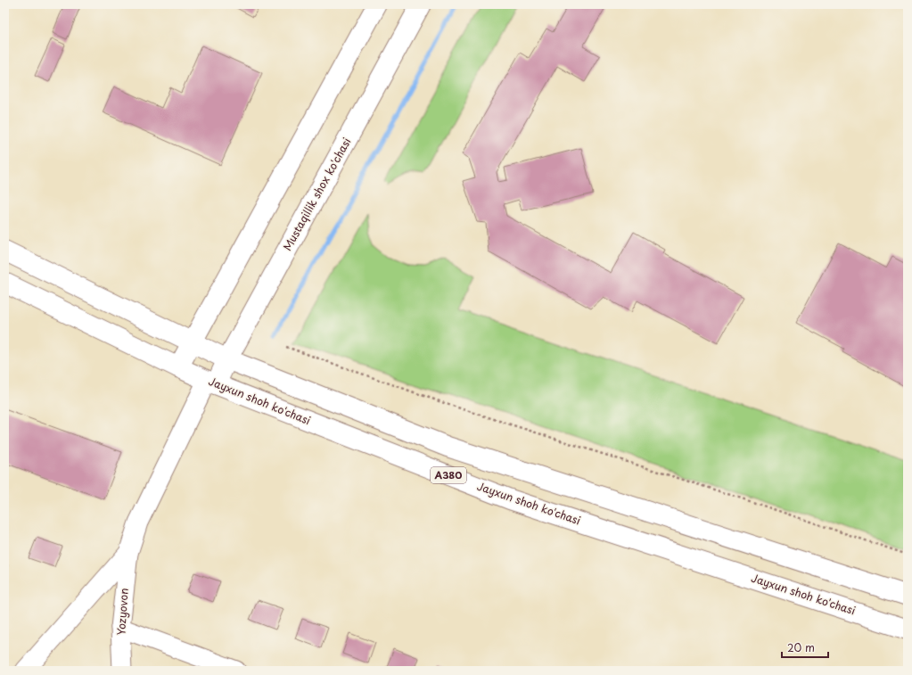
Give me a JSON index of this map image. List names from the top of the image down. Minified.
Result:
{"streets":{"main road":["Mustaqillik shox ko'chasi","Jayxun shoh ko'chasi","A380"],"street":["Yozyovon"]},"crossings":[["Mustaqillik shox ko'chasi","Jayxun shoh ko'chasi"],["Mustaqillik shox ko'chasi","A380"]],"scale_bar":"20 m"}
